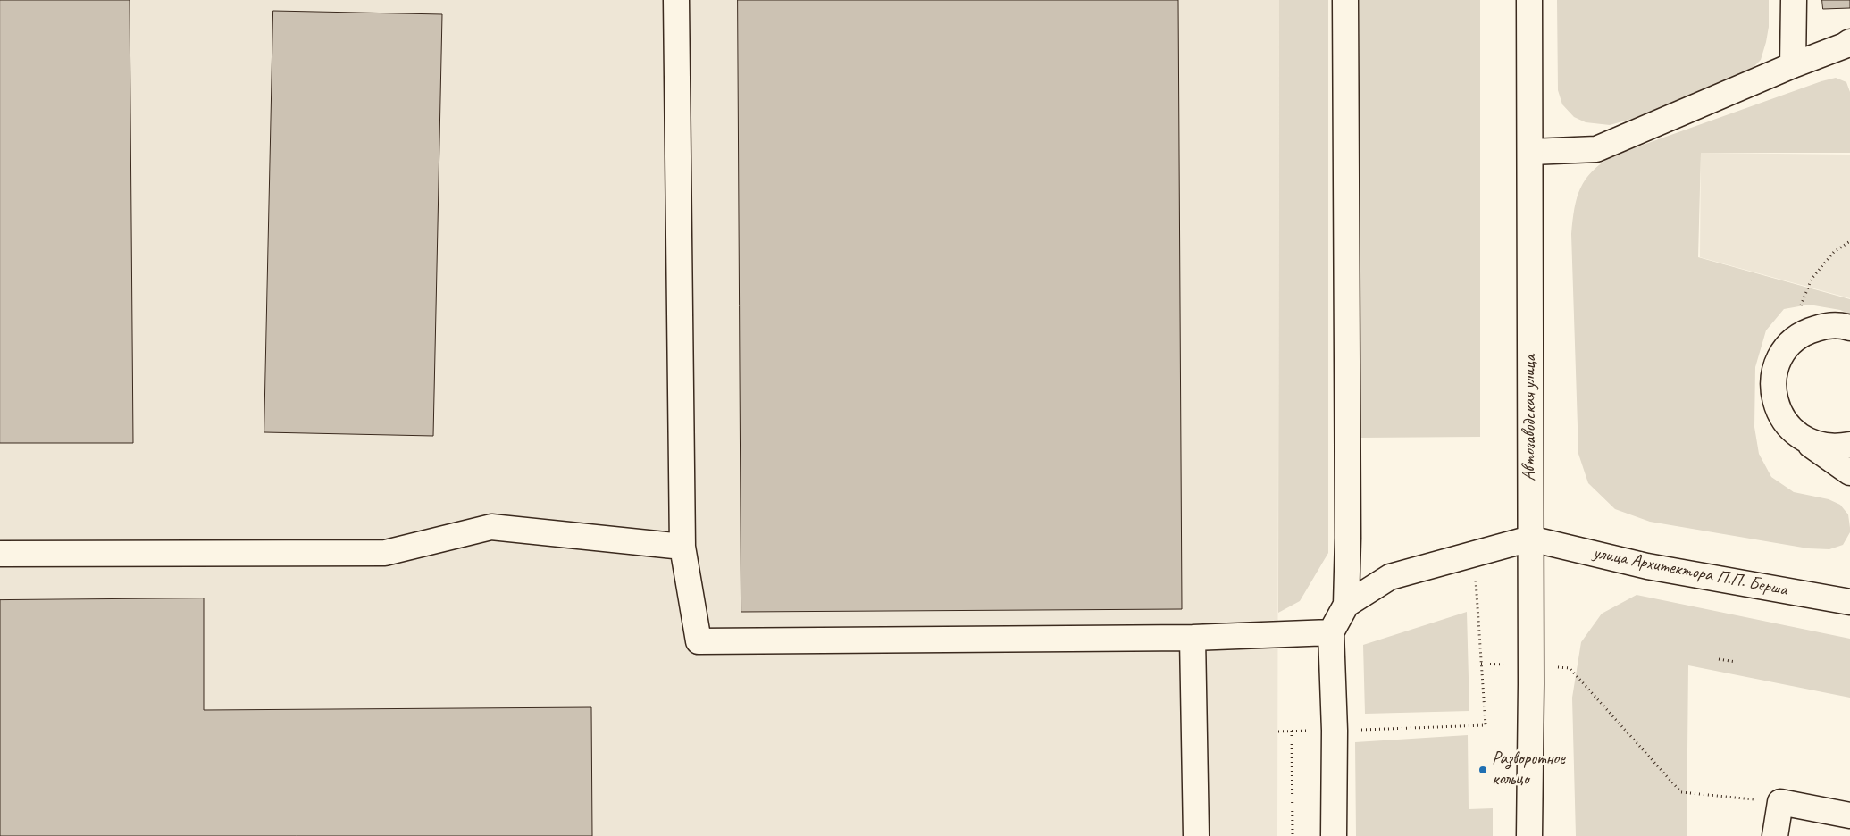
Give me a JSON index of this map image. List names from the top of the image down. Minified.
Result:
{"streets":{"main road":["Автозаводская улица","улица Архитектора П.П. Берша"]},"crossings":[["Автозаводская улица","улица Архитектора П.П. Берша"]],"places":["Разворотное кольцо"]}
